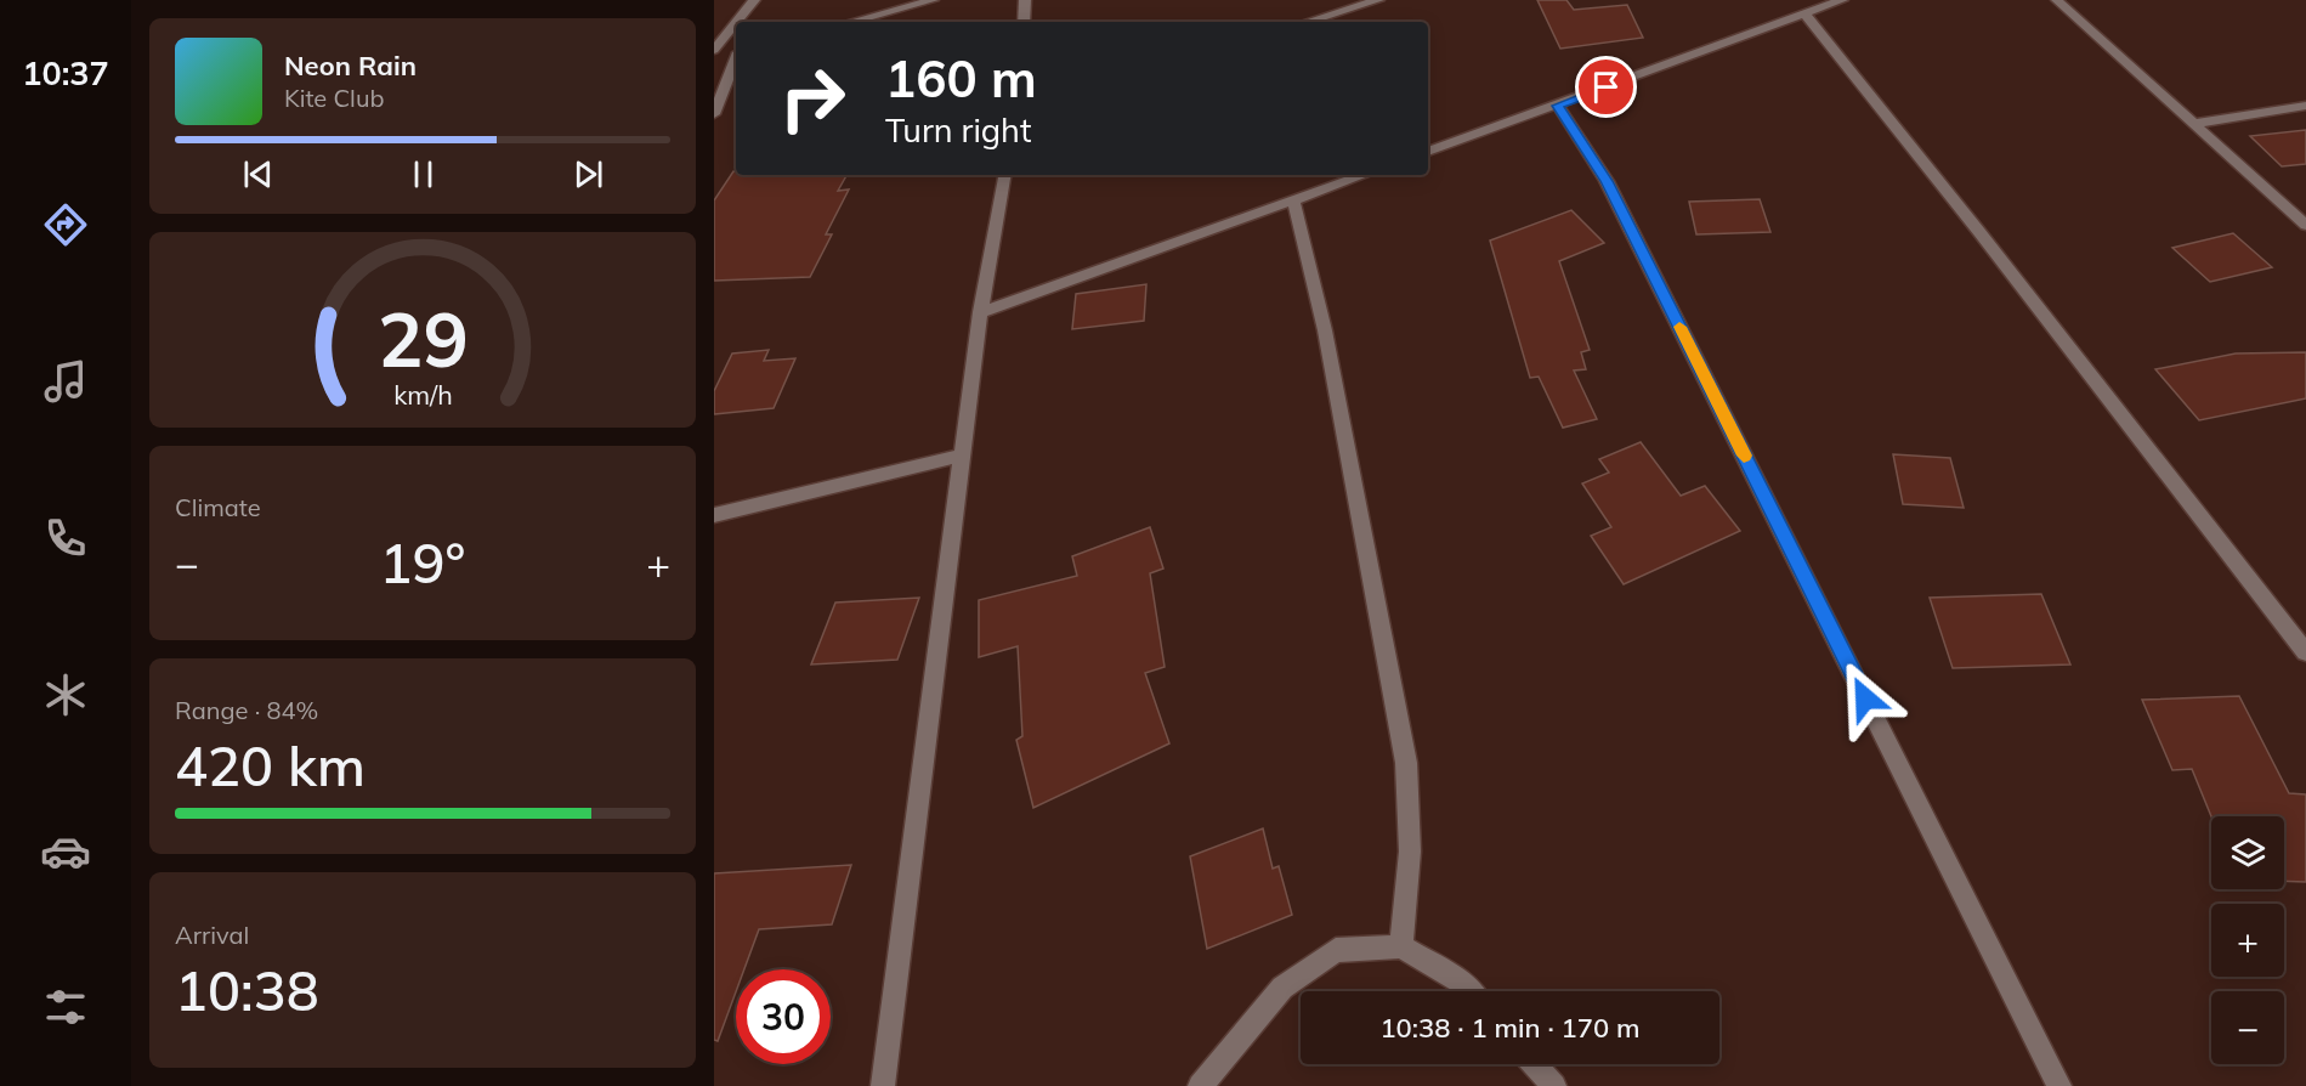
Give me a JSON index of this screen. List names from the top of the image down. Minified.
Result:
{"page":{"tabs":"10:37","turn":["160 m","Turn right"],"song":["Neon Rain","Kite Club"],"tile":["Climate",["Range · 84%","420 km"],["Arrival","10:38"]],"heat":["−","19°","+"],"map_buttons":["+","−"],"limit":"30","trip":"10:38 · 1 min · 170 m","gauge":["29","km/h"]}}
